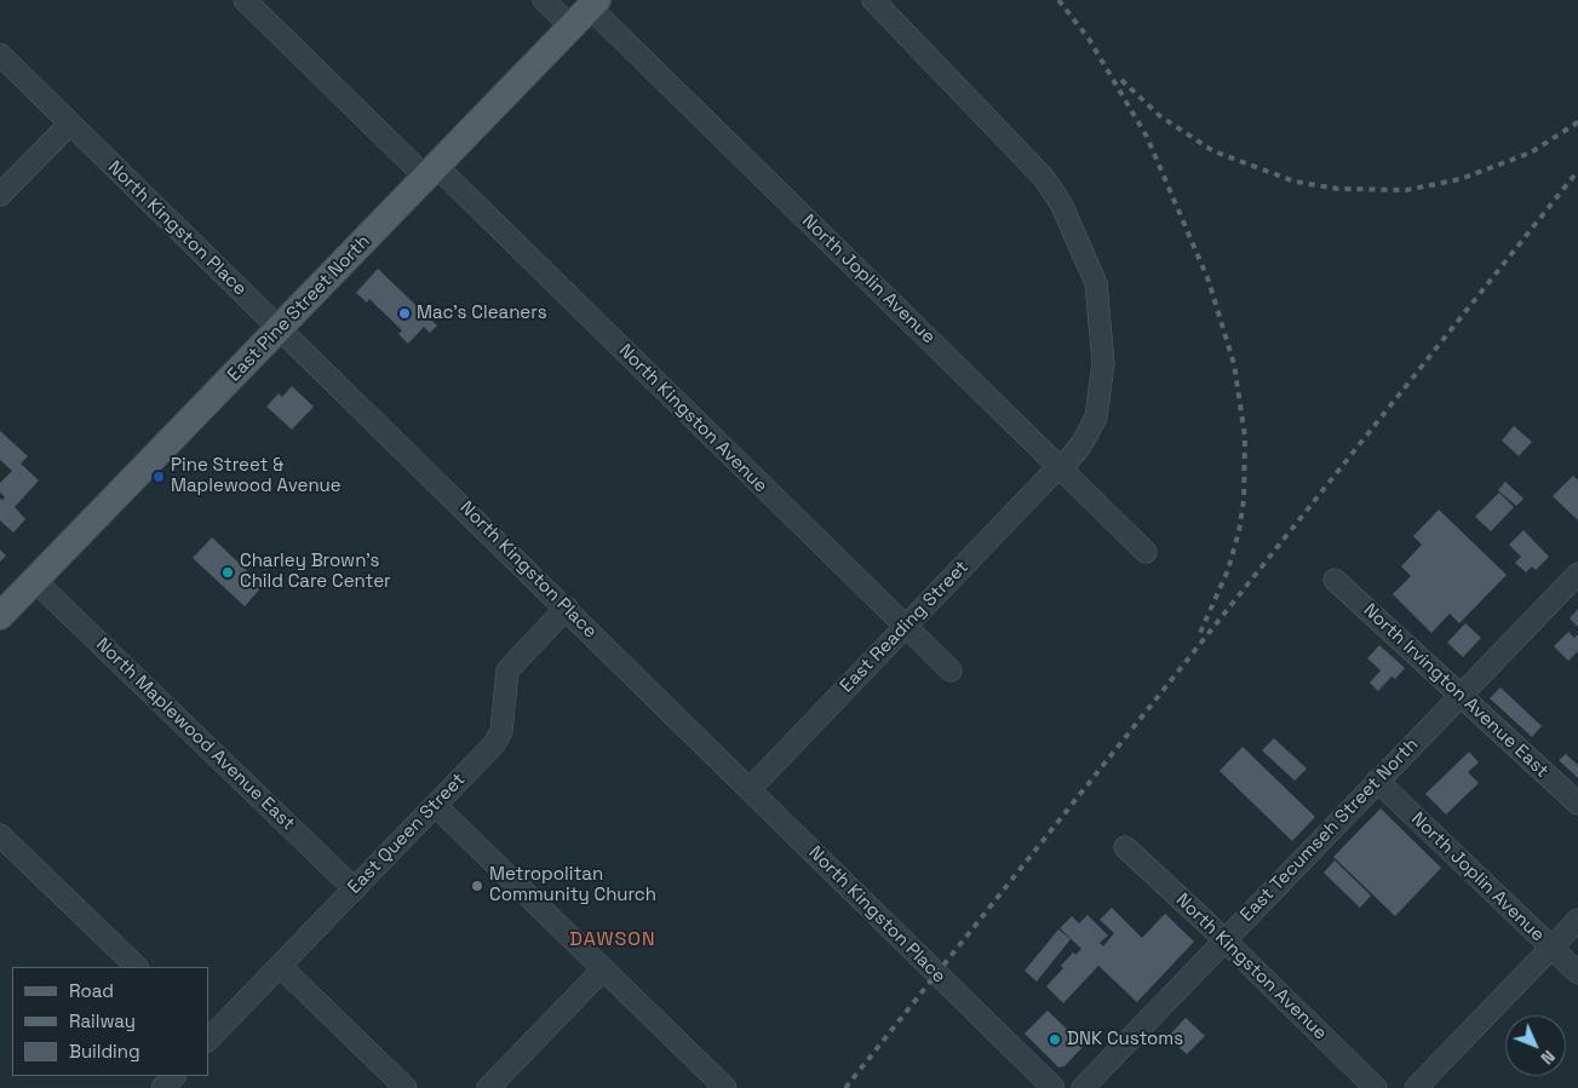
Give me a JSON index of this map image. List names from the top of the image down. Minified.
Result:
{"streets":{"main road":["East Pine Street North"],"street":["North Kingston Place","North Joplin Avenue","North Kingston Avenue","East Reading Street","North Irvington Avenue East","North Maplewood Avenue East","East Tecumseh Street North","East Queen Street"]},"crossings":[["North Kingston Place","East Pine Street North"],["North Kingston Place","East Reading Street"],["North Kingston Place","East Queen Street"],["North Joplin Avenue","East Pine Street North"],["North Joplin Avenue","East Reading Street"],["North Joplin Avenue","East Tecumseh Street North"],["East Pine Street North","North Kingston Avenue"],["East Pine Street North","North Maplewood Avenue East"],["North Kingston Avenue","East Reading Street"],["North Kingston Avenue","East Tecumseh Street North"],["North Irvington Avenue East","East Tecumseh Street North"],["North Maplewood Avenue East","East Queen Street"]],"districts":["DAWSON"],"places":["Mac's Cleaners","Pine Street & Maplewood Avenue","Charley Brown's Child Care Center","Metropolitan Community Church","DNK Customs"],"legend":["Road","Railway","Building"],"north":"bottom right"}
